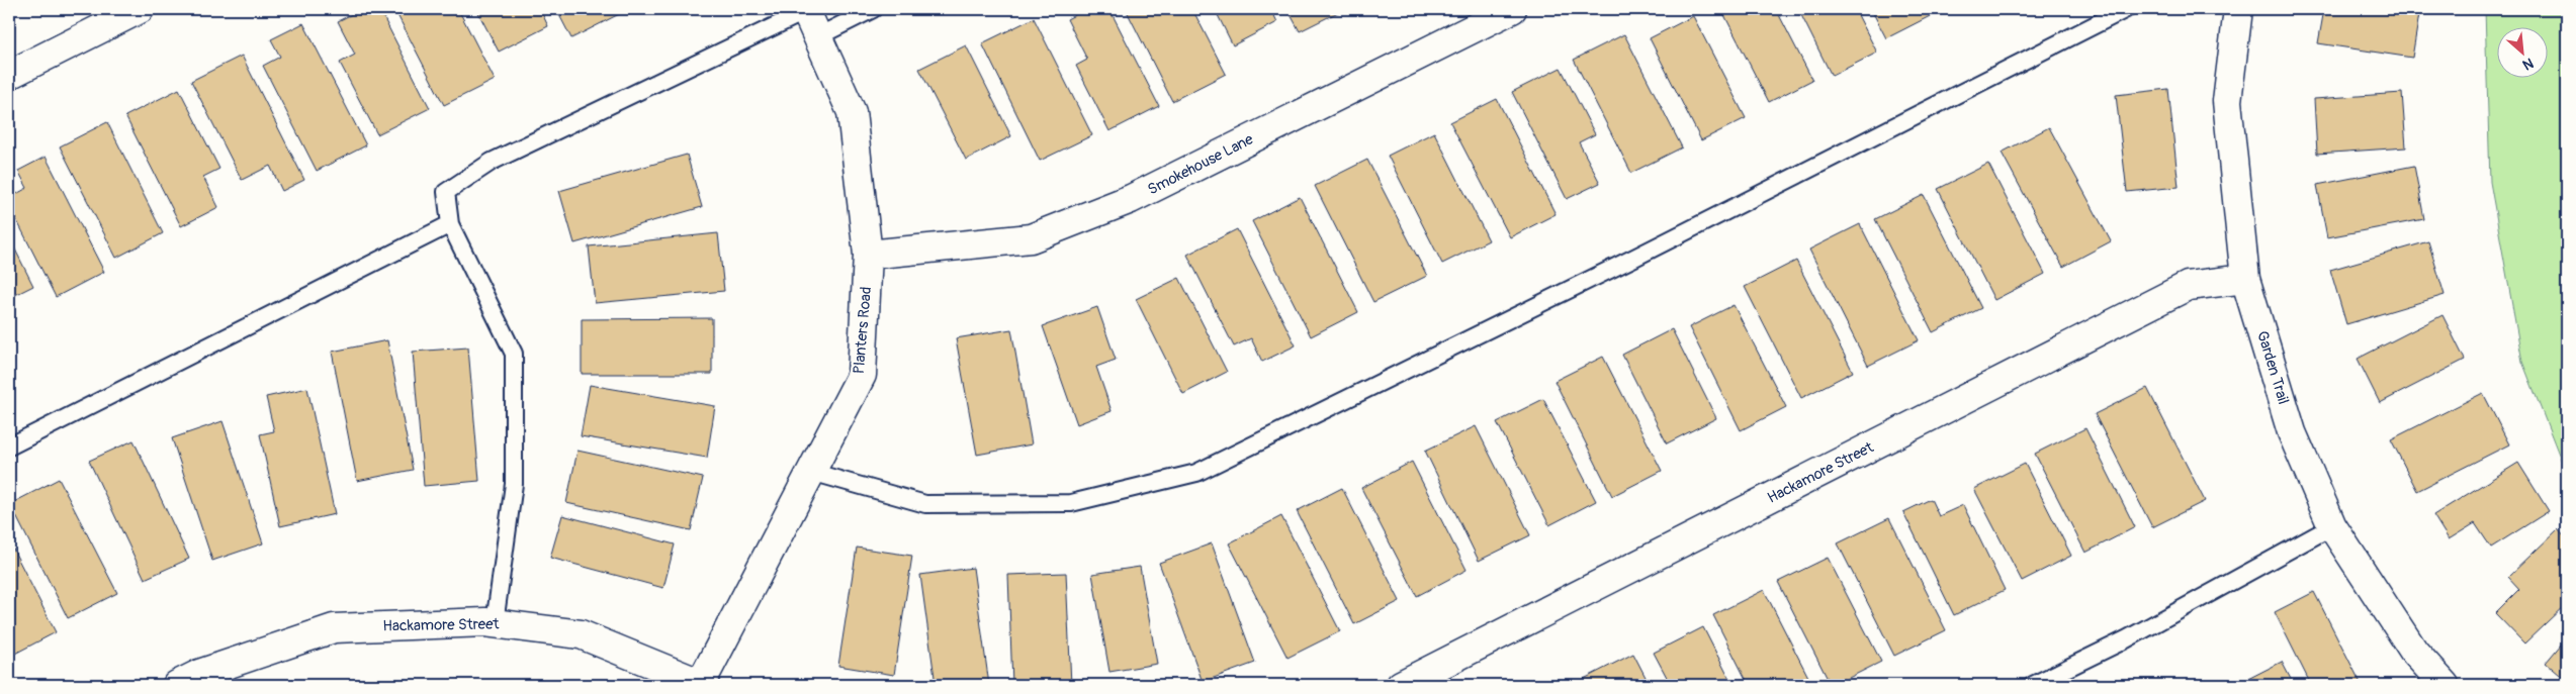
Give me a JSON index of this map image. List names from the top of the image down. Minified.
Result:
{"streets":{"street":["Smokehouse Lane","Planters Road","Garden Trail","Hackamore Street"]},"crossings":[["Smokehouse Lane","Planters Road"],["Planters Road","Hackamore Street"],["Garden Trail","Hackamore Street"]],"north":"bottom right"}
